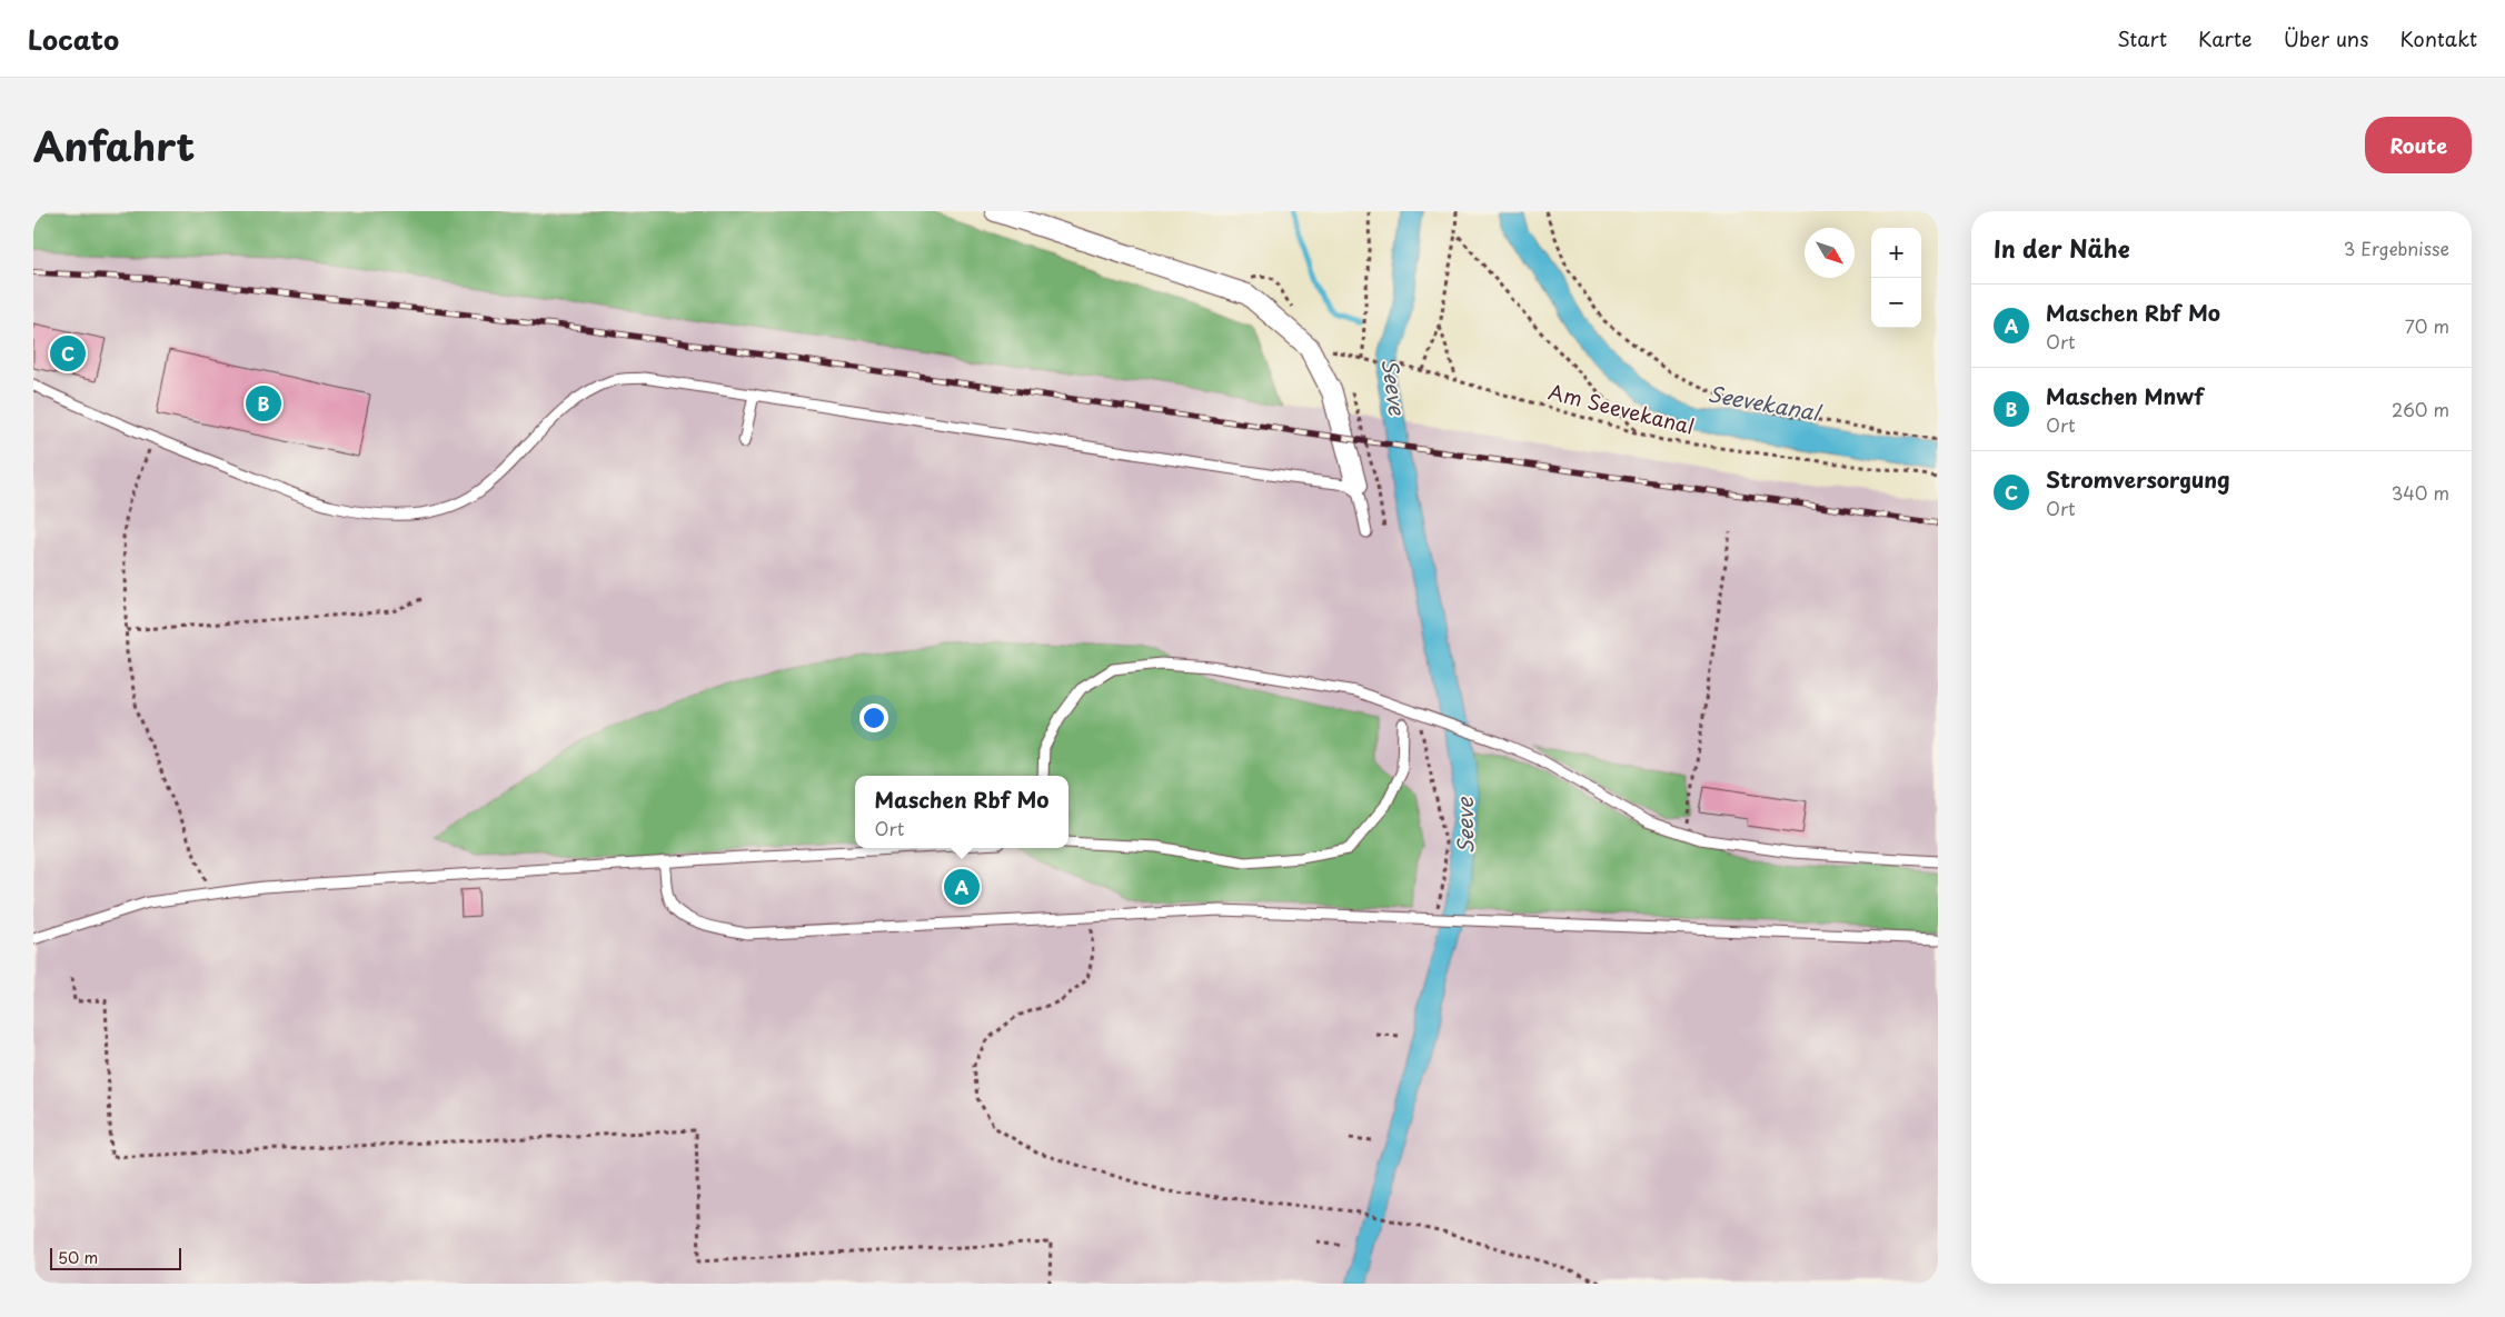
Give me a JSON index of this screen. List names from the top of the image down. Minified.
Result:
{"streets":{"path":["Am Seevekanal"]},"water":["Seeve","Seevekanal"],"scale_bar":"50 m","north":"bottom right","page":{"header":"Locato","nav":["Start","Karte","Über uns","Kontakt"],"title":"Anfahrt","buttons":"Route","heading":["In der Nähe","3 Ergebnisse"],"map_buttons":["+","−"],"list":[{"mark":"A","name":"Maschen Rbf Mo","note":"Ort","value":"70 m"},{"mark":"B","name":"Maschen Mnwf","note":"Ort","value":"260 m"},{"mark":"C","name":"Stromversorgung","note":"Ort","value":"340 m"}],"pins":["C","B","A"],"popup":["Maschen Rbf Mo","Ort"],"scale":"50 m"}}
